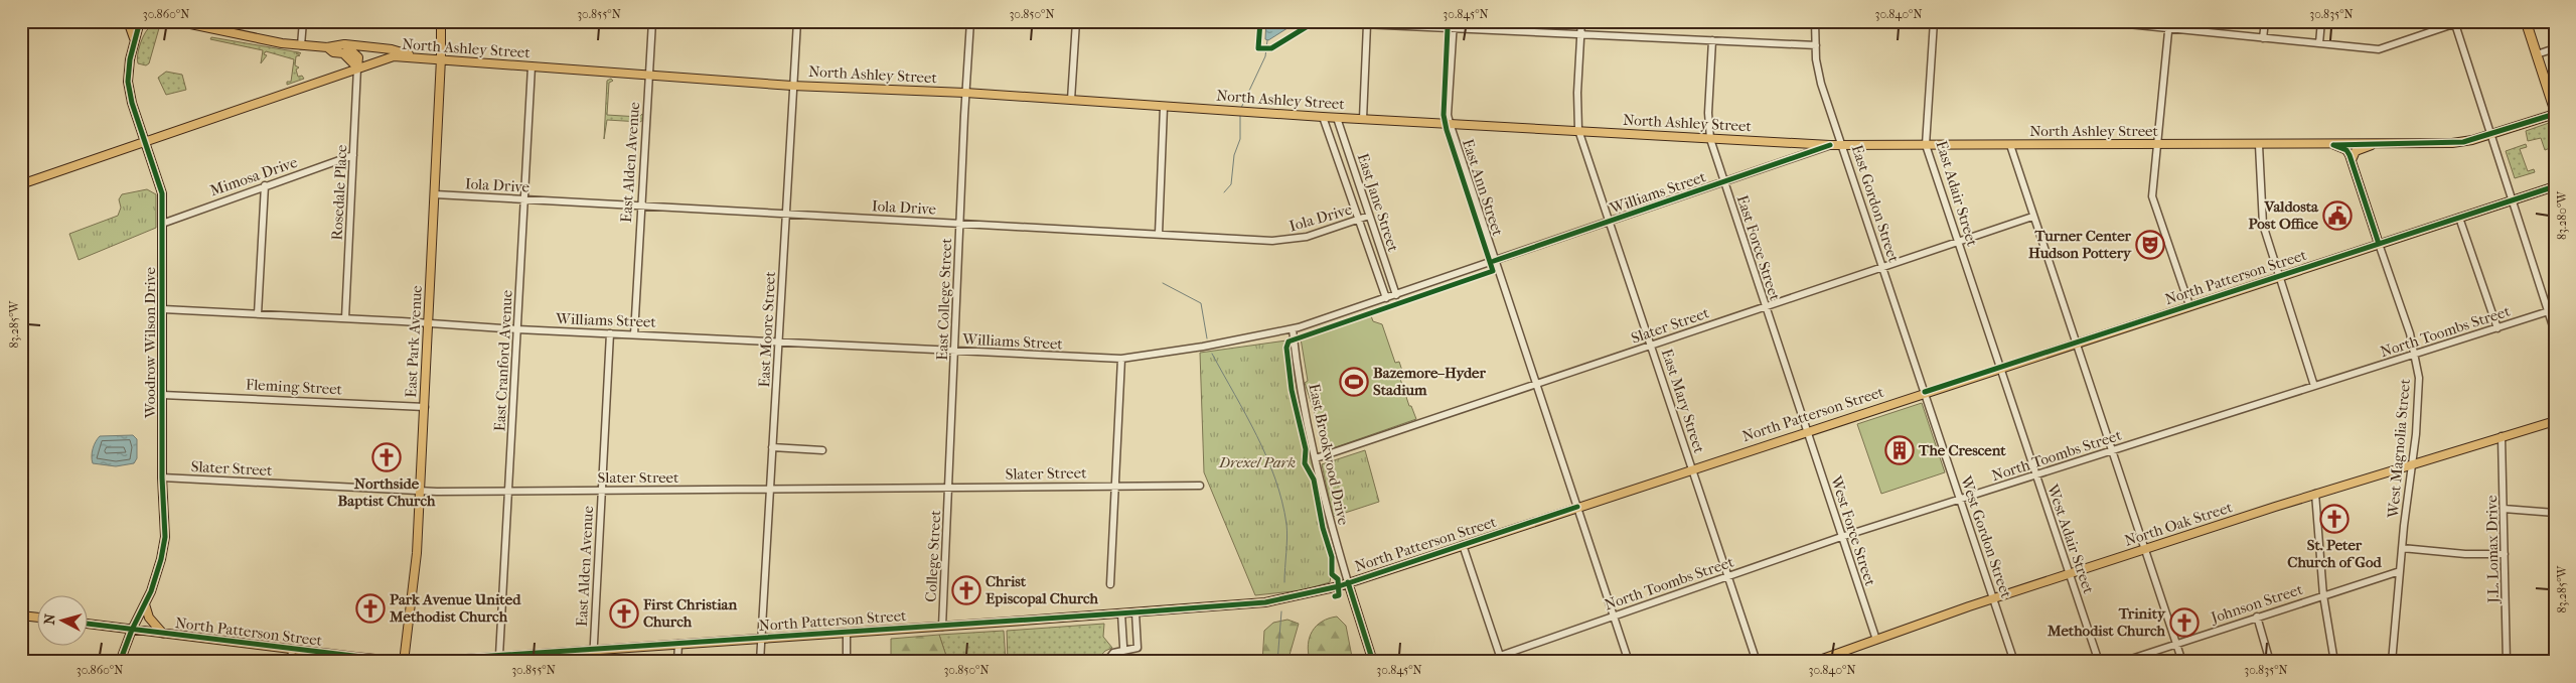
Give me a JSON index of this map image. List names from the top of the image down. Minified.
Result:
{"streets":{"main road":["North Ashley Street","North Patterson Street","East Park Avenue","Woodrow Wilson Drive","North Oak Street"],"street":["East Alden Avenue","Mimosa Drive","Iola Drive","East Ann Street","Rosedale Place","Williams Street","East Adair Street","East Jane Street","East Gordon Street","East Force Street","East College Street","Slater Street","East Moore Street","North Toombs Street","East Cranford Avenue","Fleming Street","East Mary Street","West Magnolia Street","East Brookwood Drive","West Force Street","West Gordon Street","West Adair Street","J.L. Lomax Drive","College Street","Johnson Street"]},"crossings":[["North Ashley Street","East Alden Avenue"],["North Ashley Street","East Ann Street"],["North Ashley Street","Rosedale Place"],["North Ashley Street","Williams Street"],["North Ashley Street","East Adair Street"],["North Ashley Street","East Jane Street"],["North Ashley Street","East Gordon Street"],["North Ashley Street","East Force Street"],["North Ashley Street","East College Street"],["North Ashley Street","East Moore Street"],["North Ashley Street","East Park Avenue"],["North Ashley Street","Woodrow Wilson Drive"],["North Ashley Street","East Cranford Avenue"],["North Ashley Street","East Mary Street"],["East Alden Avenue","Iola Drive"],["East Alden Avenue","Williams Street"],["East Alden Avenue","North Patterson Street"],["East Alden Avenue","Slater Street"],["Mimosa Drive","Rosedale Place"],["Mimosa Drive","Woodrow Wilson Drive"],["Iola Drive","East Jane Street"],["Iola Drive","East College Street"],["Iola Drive","East Moore Street"],["Iola Drive","East Park Avenue"],["Iola Drive","East Cranford Avenue"],["East Ann Street","Williams Street"],["East Ann Street","North Patterson Street"],["East Ann Street","Slater Street"],["East Ann Street","North Toombs Street"],["Rosedale Place","Williams Street"],["Williams Street","East Jane Street"],["Williams Street","East Force Street"],["Williams Street","East College Street"],["Williams Street","East Moore Street"],["Williams Street","East Park Avenue"],["Williams Street","Woodrow Wilson Drive"],["Williams Street","East Cranford Avenue"],["Williams Street","East Mary Street"],["Williams Street","East Brookwood Drive"],["East Adair Street","North Patterson Street"],["East Adair Street","Slater Street"],["East Adair Street","West Adair Street"],["East Gordon Street","North Patterson Street"],["East Gordon Street","Slater Street"],["East Gordon Street","West Gordon Street"],["East Force Street","North Patterson Street"],["East Force Street","Slater Street"],["East Force Street","West Force Street"],["North Patterson Street","East Moore Street"],["North Patterson Street","East Park Avenue"],["North Patterson Street","Woodrow Wilson Drive"],["North Patterson Street","East Cranford Avenue"],["North Patterson Street","East Mary Street"],["North Patterson Street","West Magnolia Street"],["North Patterson Street","East Brookwood Drive"],["North Patterson Street","West Force Street"],["North Patterson Street","West Gordon Street"],["North Patterson Street","West Adair Street"],["North Patterson Street","College Street"],["East College Street","Slater Street"],["East College Street","College Street"],["Slater Street","East Moore Street"],["Slater Street","East Park Avenue"],["Slater Street","Woodrow Wilson Drive"],["Slater Street","East Cranford Avenue"],["Slater Street","East Mary Street"],["Slater Street","East Brookwood Drive"],["Slater Street","College Street"],["North Toombs Street","East Mary Street"],["North Toombs Street","West Magnolia Street"],["North Toombs Street","West Force Street"],["North Toombs Street","West Gordon Street"],["North Toombs Street","West Adair Street"],["East Park Avenue","Fleming Street"],["Woodrow Wilson Drive","Fleming Street"],["West Magnolia Street","North Oak Street"],["West Magnolia Street","Johnson Street"],["North Oak Street","West Force Street"],["North Oak Street","West Gordon Street"],["North Oak Street","West Adair Street"],["North Oak Street","J.L. Lomax Drive"]],"parks":["Drexel Park"],"places":{"public building":["Valdosta Post Office"],"theatre":["Turner Center Hudson Pottery"],"sports":["Bazemore–Hyder Stadium"],"building":["The Crescent"],"church":["Northside Baptist Church","St. Peter Church of God","Christ Episcopal Church","Park Avenue United Methodist Church","First Christian Church","Trinity Methodist Church"]},"north":"left","coordinates":["30.860°N","30.855°N","30.850°N","30.845°N","30.840°N","30.835°N","83.280°W","83.285°W"]}
